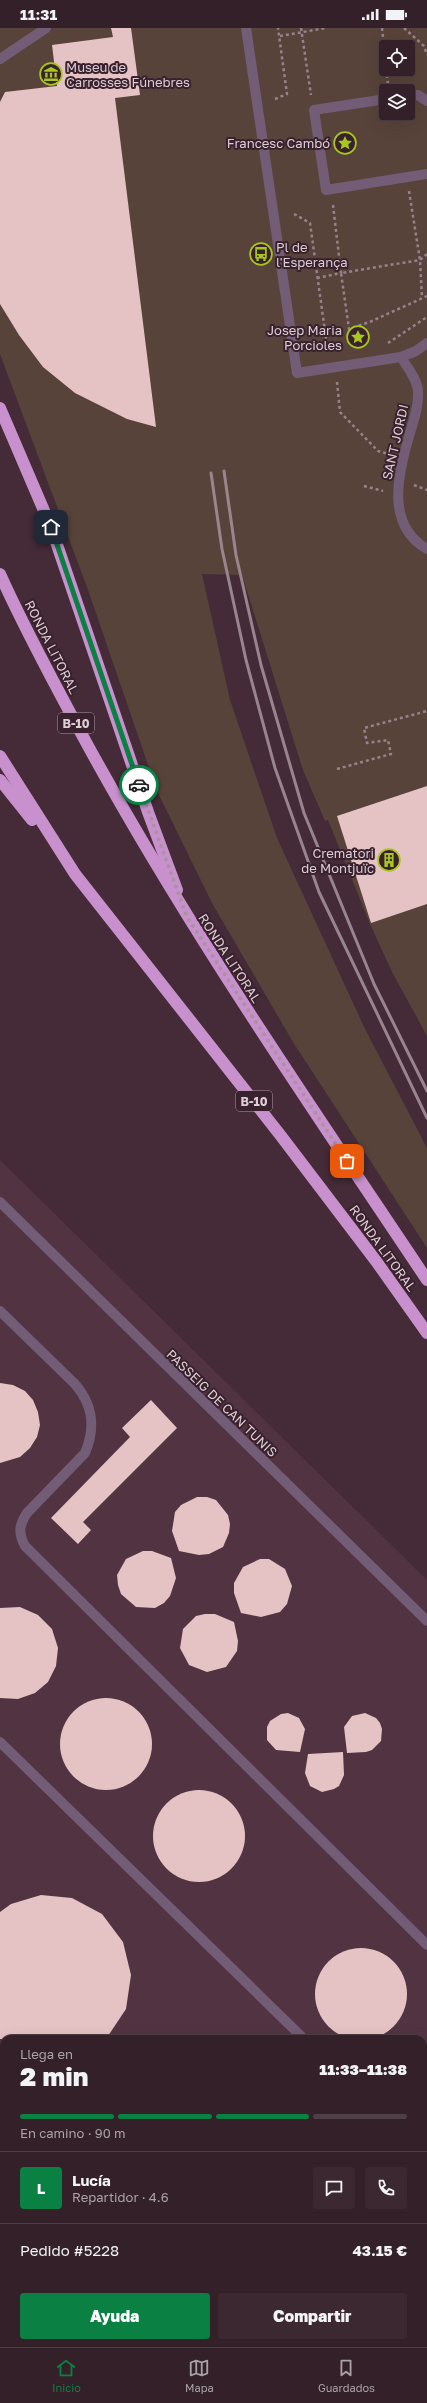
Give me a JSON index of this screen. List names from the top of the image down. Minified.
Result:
{"streets":{"highway":["RONDA LITORAL","B-10"],"street":["SANT JORDI","PASSEIG DE CAN TUNIS"]},"places":{"museum":["Museu de Carrosses Fúnebres"],"place":["Francesc Cambó","Josep Maria Porcioles"],"bus stop":["Pl de l'Esperança"],"building":["Crematori de Montjuïc"]},"page":{"status":"11:31","heading":["2 min","Llega en","11:33–11:38"],"panel":["Lucía","Repartidor · 4.6","Pedido #5228","43.15 €"],"bar":"En camino · 90 m","round":"L","buttons":["Ayuda","Compartir"],"tabs":["Inicio","Mapa","Guardados"]}}
